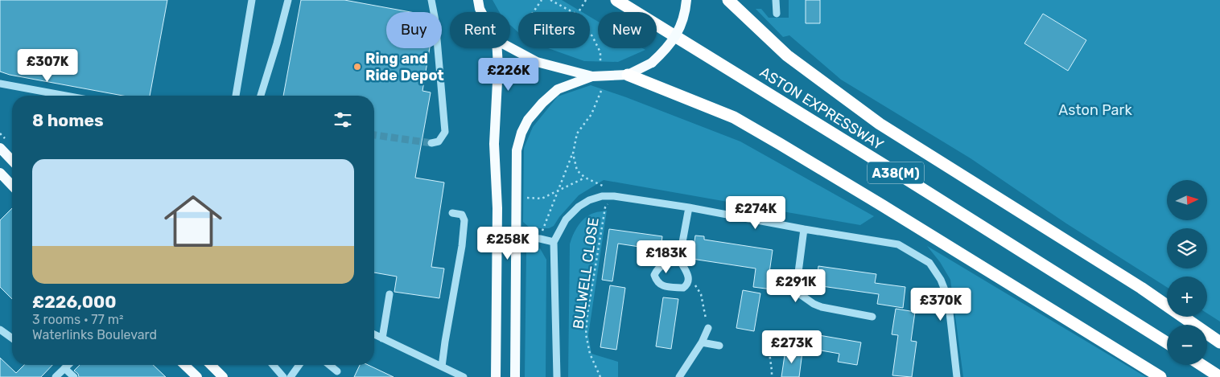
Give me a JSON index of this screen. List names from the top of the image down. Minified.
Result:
{"streets":{"highway":["ASTON EXPRESSWAY","A38(M)"],"path":["BULWELL CLOSE"]},"parks":["Aston Park"],"places":["Ring and Ride Depot"],"north":"right","page":{"chip":["Buy","Rent","Filters","New"],"price":["£307K","£226K","£274K","£258K","£183K","£291K","£370K","£273K"],"heading":"8 homes","list":[{"name":"£226,000","note":"3 rooms · 77 m² · Waterlinks Boulevard"}],"map_buttons":["+","−"]}}
